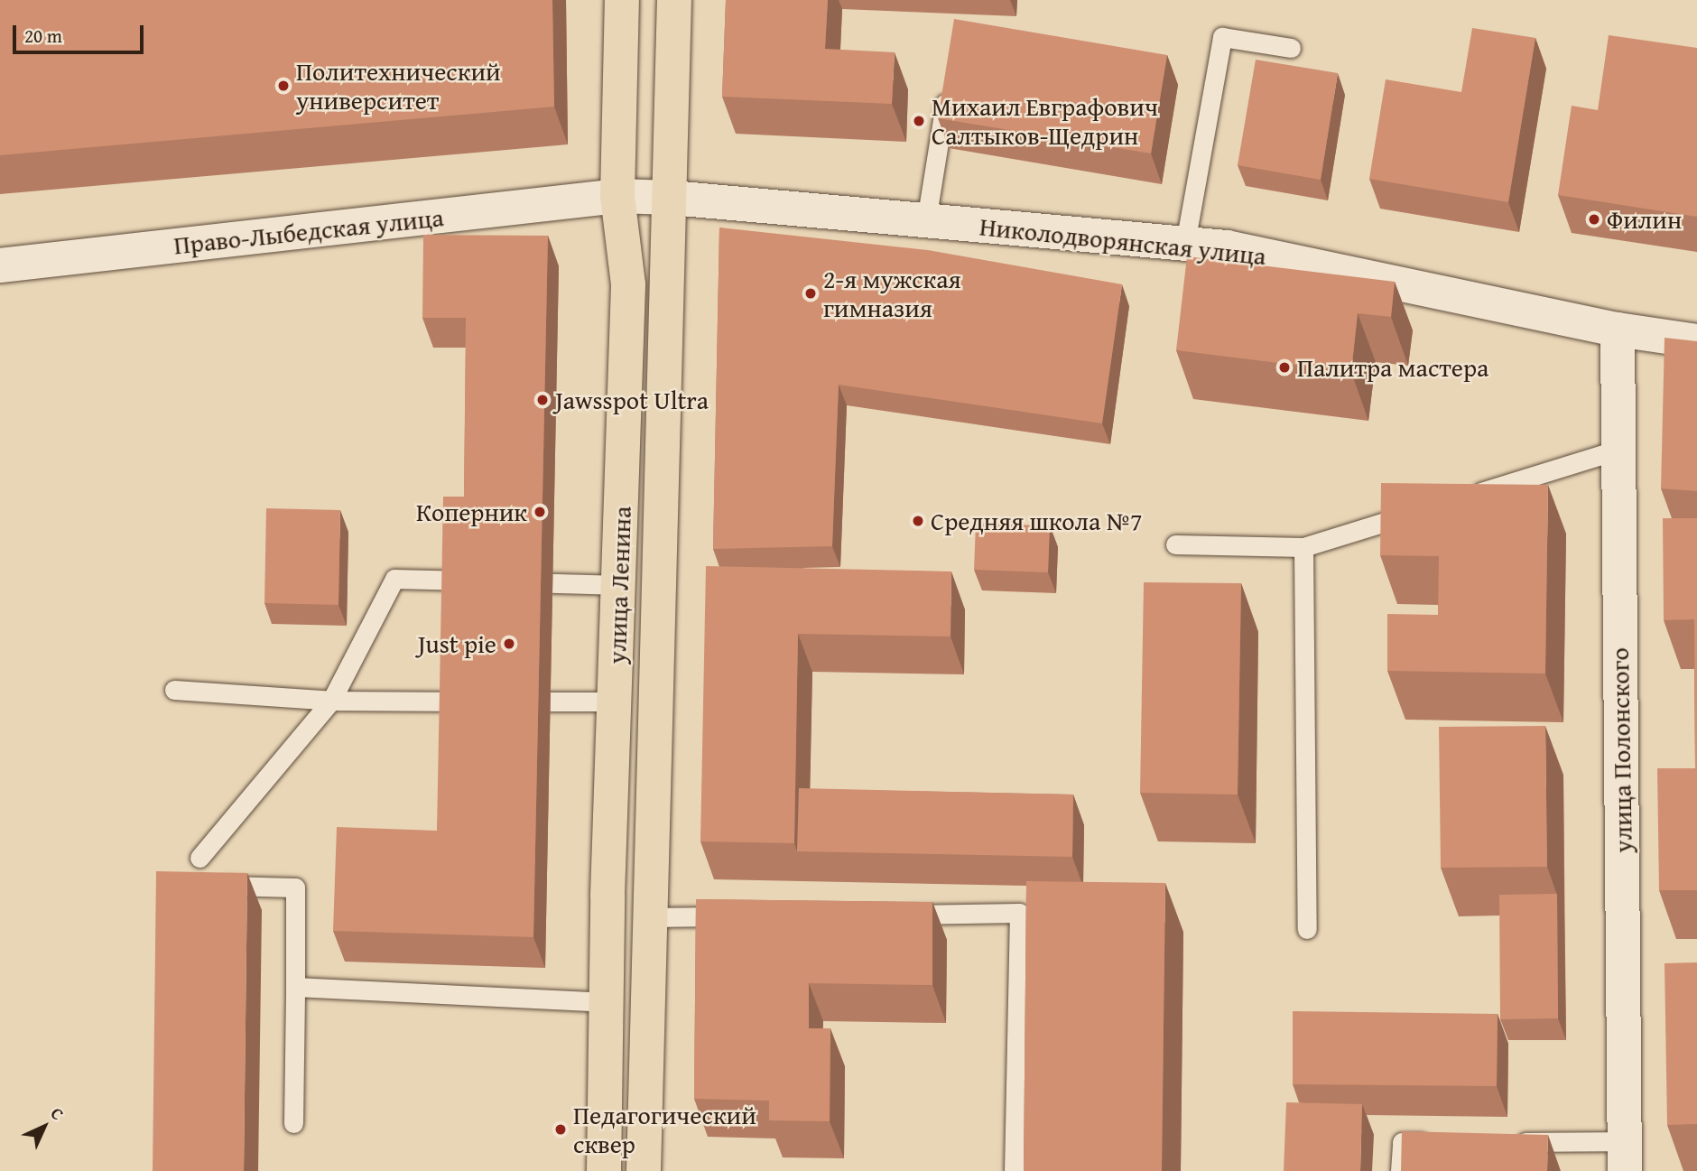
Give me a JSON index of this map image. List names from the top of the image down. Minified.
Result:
{"streets":{"main road":["улица Ленина"],"street":["Право-Лыбедская улица","Николодворянская улица","улица Полонского"]},"crossings":[["Право-Лыбедская улица","Николодворянская улица"],["Право-Лыбедская улица","улица Ленина"],["Николодворянская улица","улица Ленина"],["Николодворянская улица","улица Полонского"]],"places":["Политехнический университет","Михаил Евграфович Салтыков-Щедрин","Филин","2-я мужская гимназия","Палитра мастера","Jawsspot Ultra","Коперник","Средняя школа №7","Just pie","Педагогический сквер"],"scale_bar":"20 m","north":"top right"}
